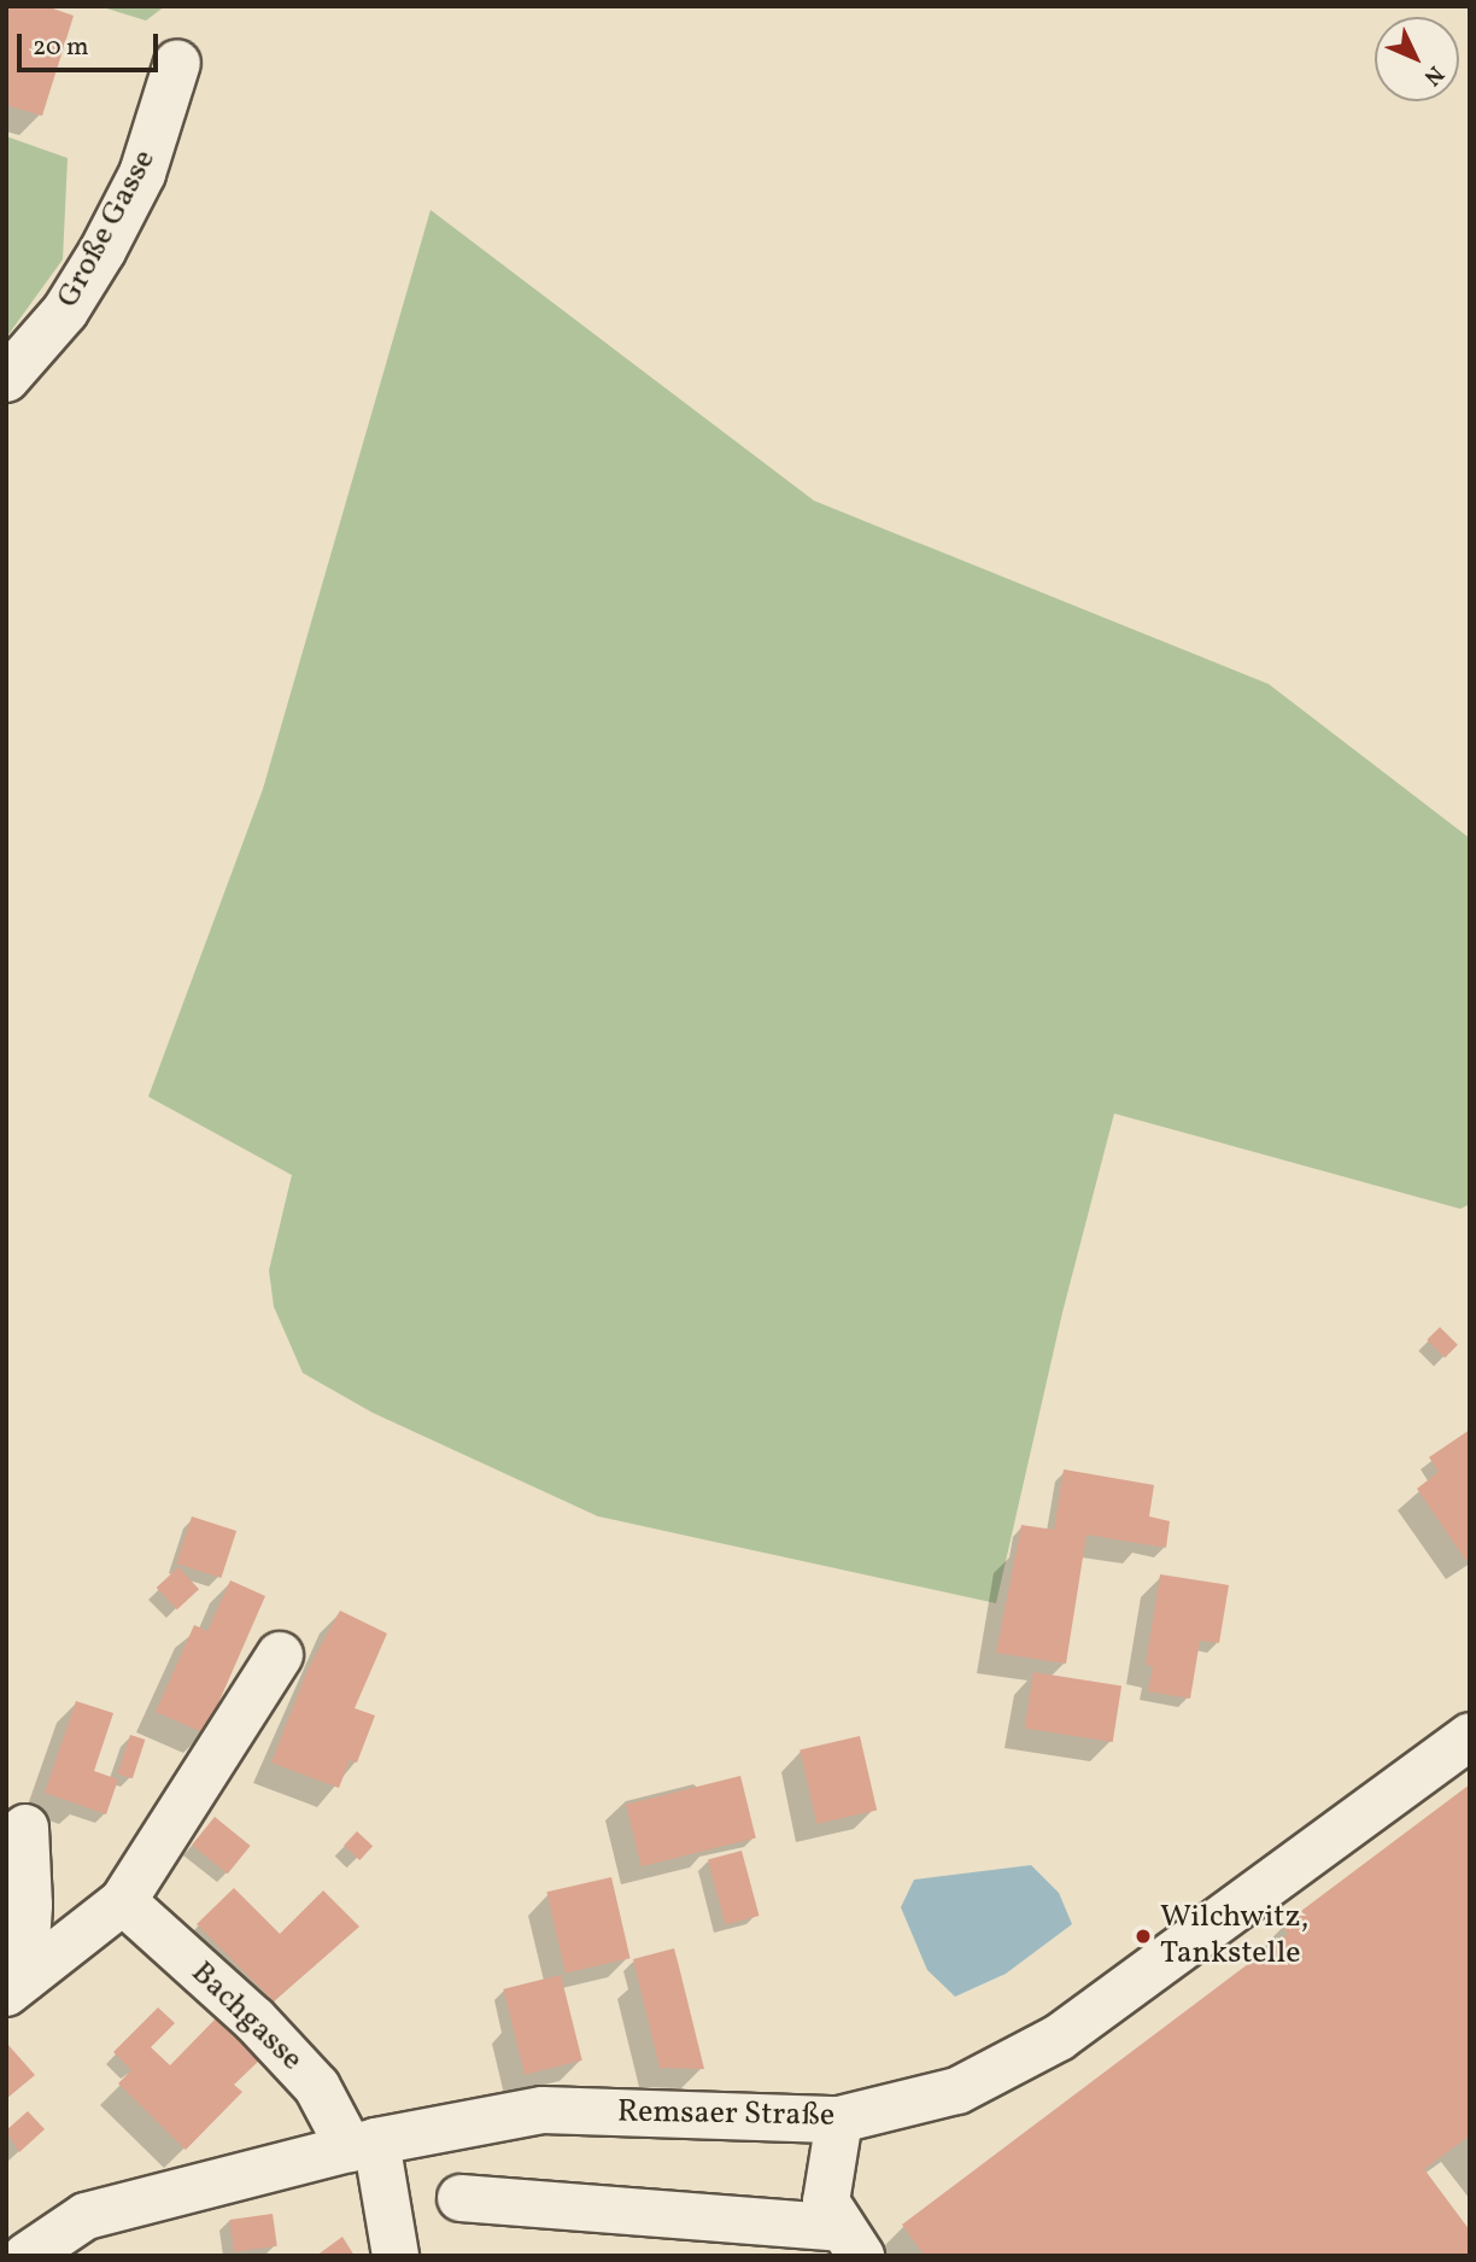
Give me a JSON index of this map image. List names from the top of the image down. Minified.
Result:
{"streets":{"street":["Große Gasse","Bachgasse","Remsaer Straße"]},"crossings":[["Bachgasse","Remsaer Straße"]],"places":["Wilchwitz, Tankstelle"],"scale_bar":"20 m","north":"bottom right"}
